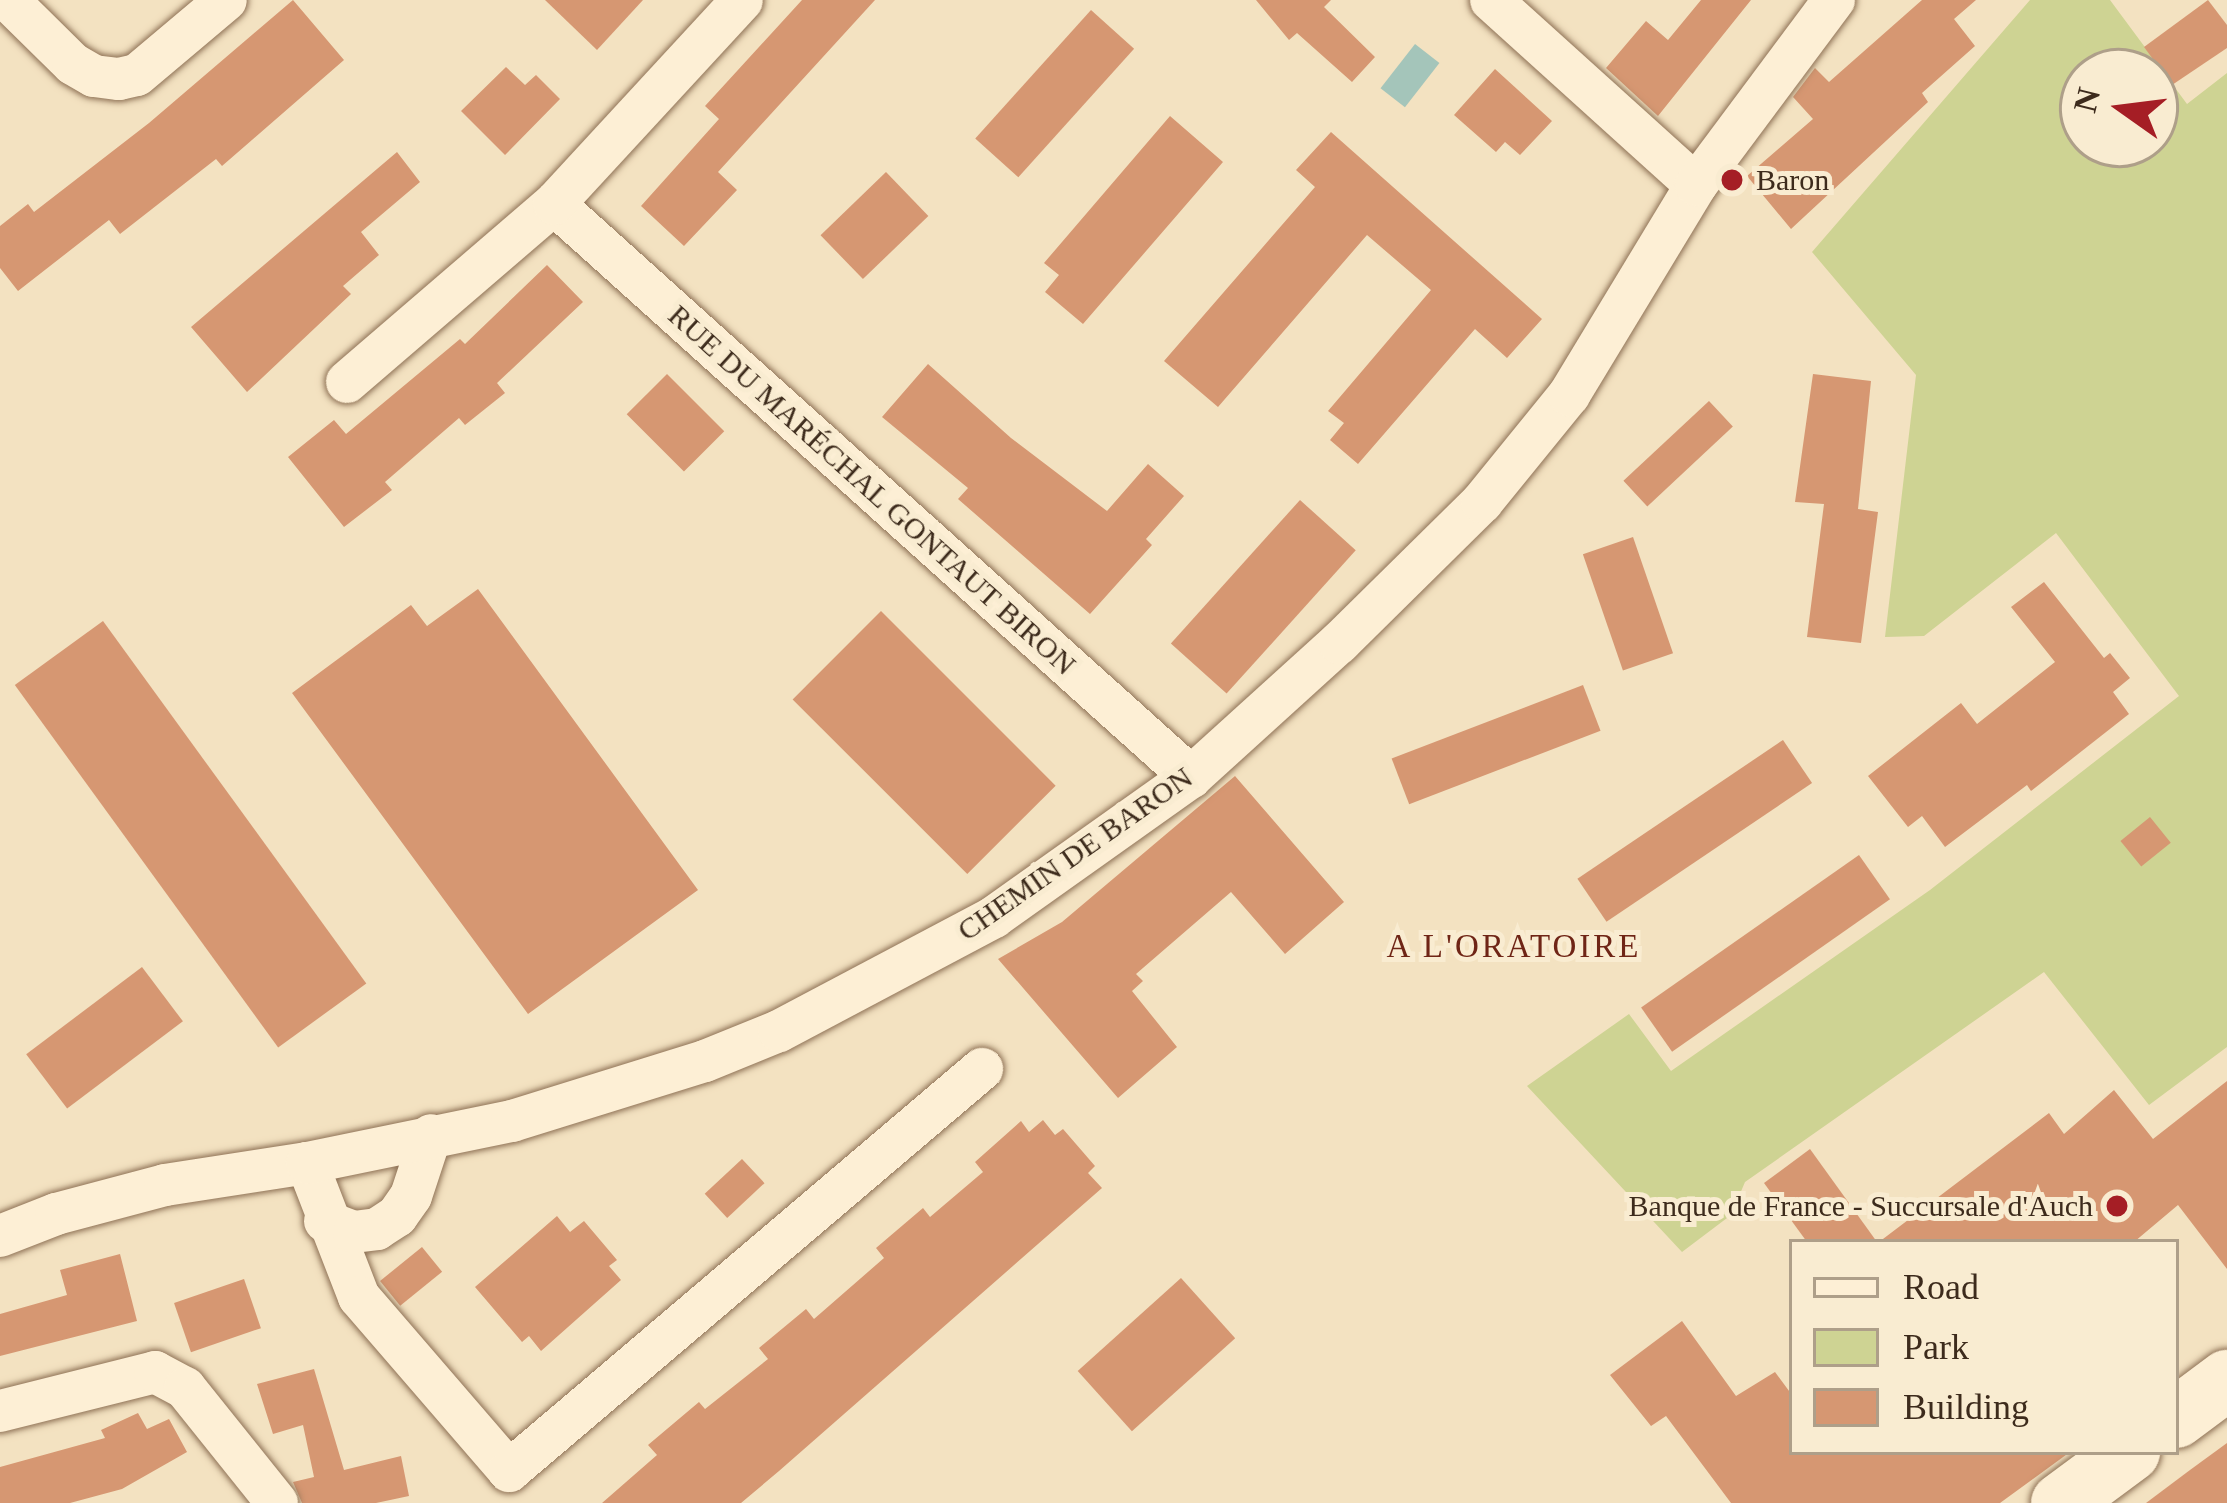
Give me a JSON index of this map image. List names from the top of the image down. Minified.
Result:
{"streets":{"street":["RUE DU MARÉCHAL GONTAUT BIRON","CHEMIN DE BARON"]},"crossings":[["RUE DU MARÉCHAL GONTAUT BIRON","CHEMIN DE BARON"]],"districts":["A L'ORATOIRE"],"places":["Baron","Banque de France - Succursale d'Auch"],"legend":["Road","Park","Building"],"north":"left"}
